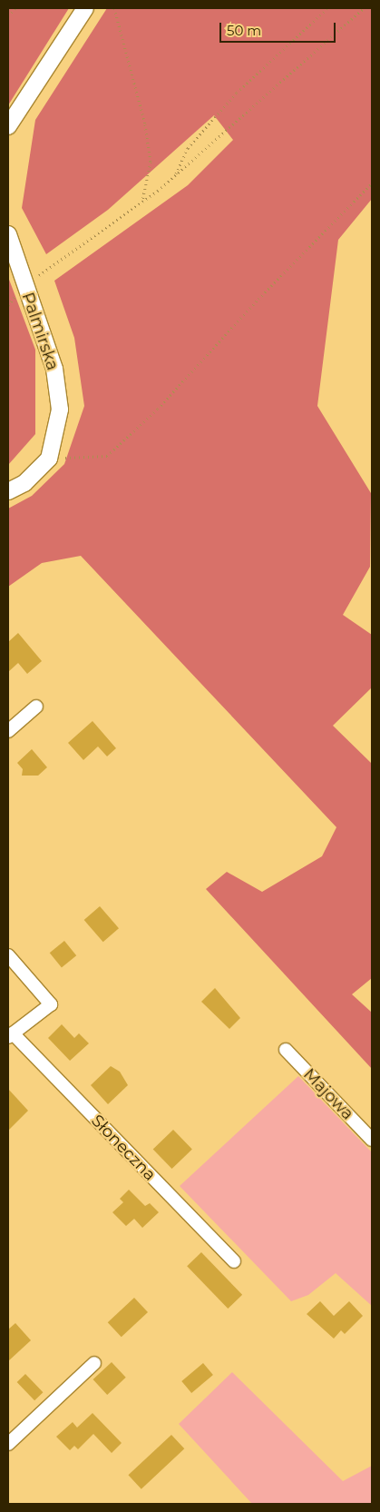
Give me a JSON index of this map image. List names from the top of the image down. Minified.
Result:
{"streets":{"street":["Palmirska","Majowa","Słoneczna"]},"scale_bar":"50 m"}
